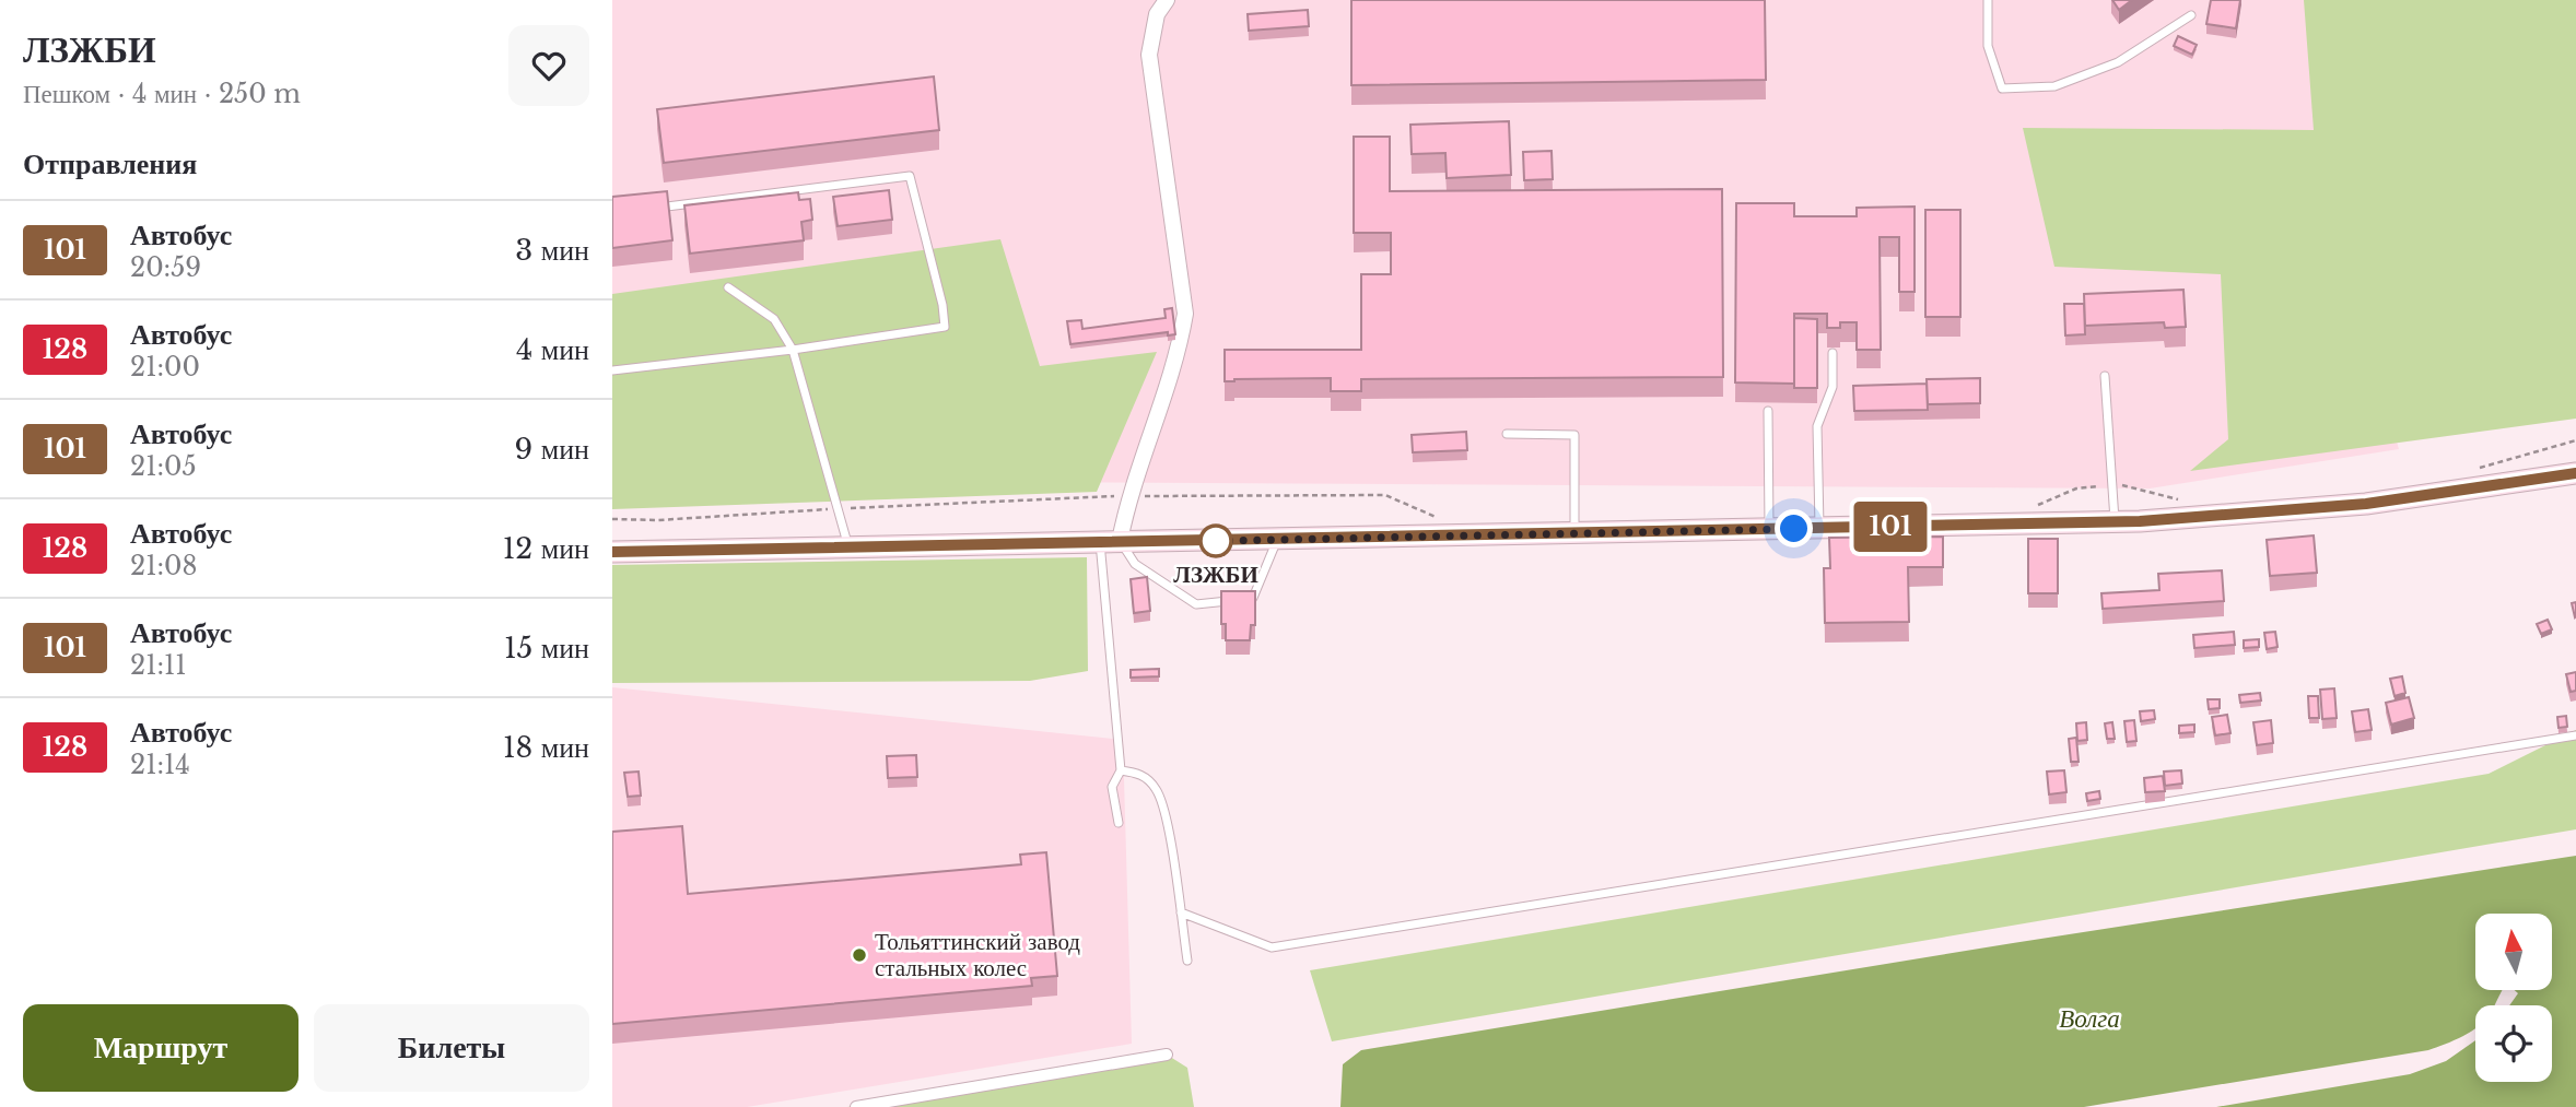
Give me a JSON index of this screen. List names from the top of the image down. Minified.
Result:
{"water":["Волга"],"places":["ЛЗЖБИ","Тольяттинский завод стальных колес"],"lines":["bus line 101"],"north":"top","page":{"heading":[["ЛЗЖБИ","Пешком · 4 мин · 250 m"],"Отправления"],"on_map":"101","list":[{"mark":"101","name":"Автобус","note":"20:59","value":"3 мин"},{"mark":"128","name":"Автобус","note":"21:00","value":"4 мин"},{"mark":"101","name":"Автобус","note":"21:05","value":"9 мин"},{"mark":"128","name":"Автобус","note":"21:08","value":"12 мин"},{"mark":"101","name":"Автобус","note":"21:11","value":"15 мин"},{"mark":"128","name":"Автобус","note":"21:14","value":"18 мин"}],"buttons":["Маршрут","Билеты"]}}
